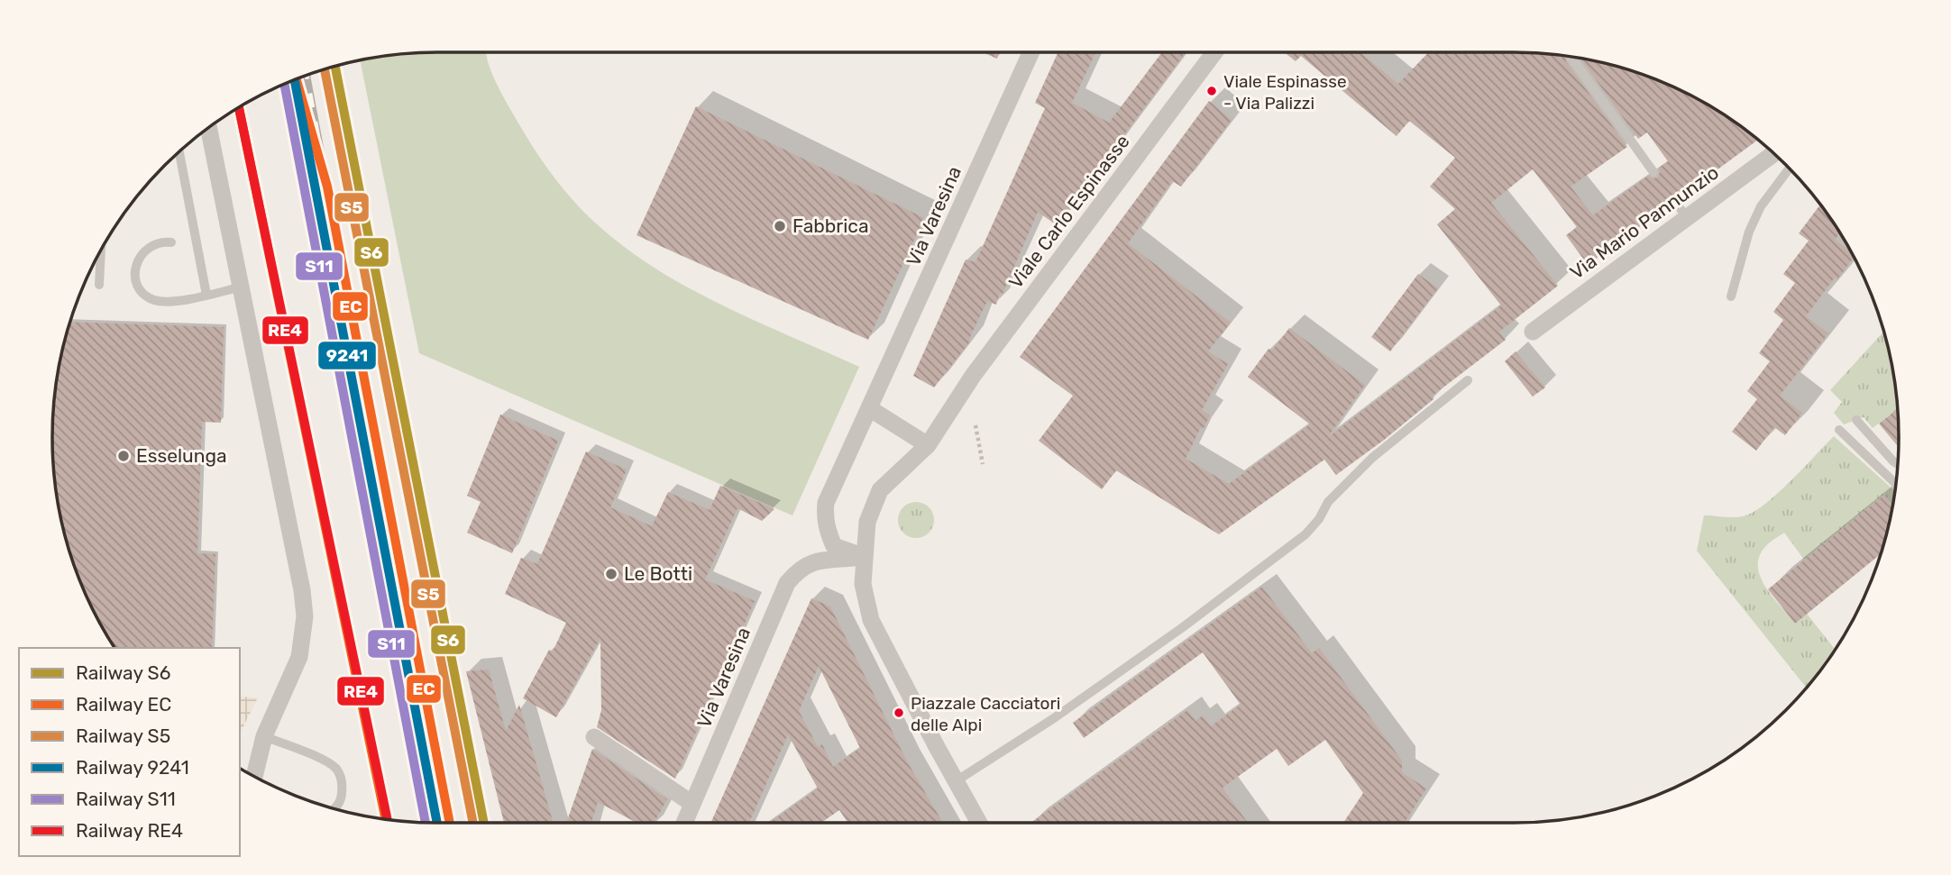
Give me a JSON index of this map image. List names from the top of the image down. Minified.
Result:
{"streets":{"street":["Viale Carlo Espinasse","Via Varesina","Via Mario Pannunzio"]},"places":["Viale Espinasse - Via Palizzi","Fabbrica","Esselunga","Le Botti","Piazzale Cacciatori delle Alpi"],"lines":["rail line S6","rail line S5","rail line EC","rail line 9241","rail line S11","rail line RE4"],"legend":["Railway S6","Railway EC","Railway S5","Railway 9241","Railway S11","Railway RE4"]}
